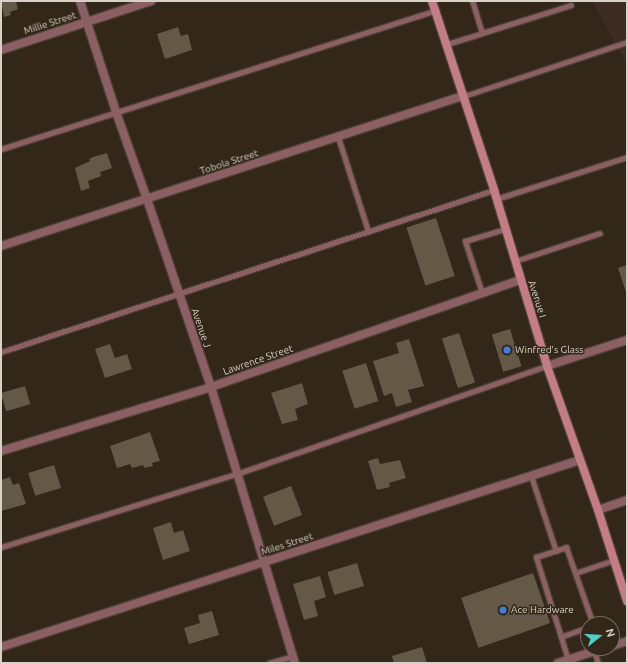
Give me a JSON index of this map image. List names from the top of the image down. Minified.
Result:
{"streets":{"main road":["Avenue I"],"street":["Millie Street","Tobola Street","Avenue J","Lawrence Street","Miles Street"]},"crossings":[["Millie Street","Avenue J"],["Tobola Street","Avenue I"],["Tobola Street","Avenue J"],["Avenue I","Lawrence Street"],["Avenue I","Miles Street"],["Avenue J","Lawrence Street"],["Avenue J","Miles Street"]],"places":["Winfred's Glass","Ace Hardware"],"north":"right"}
